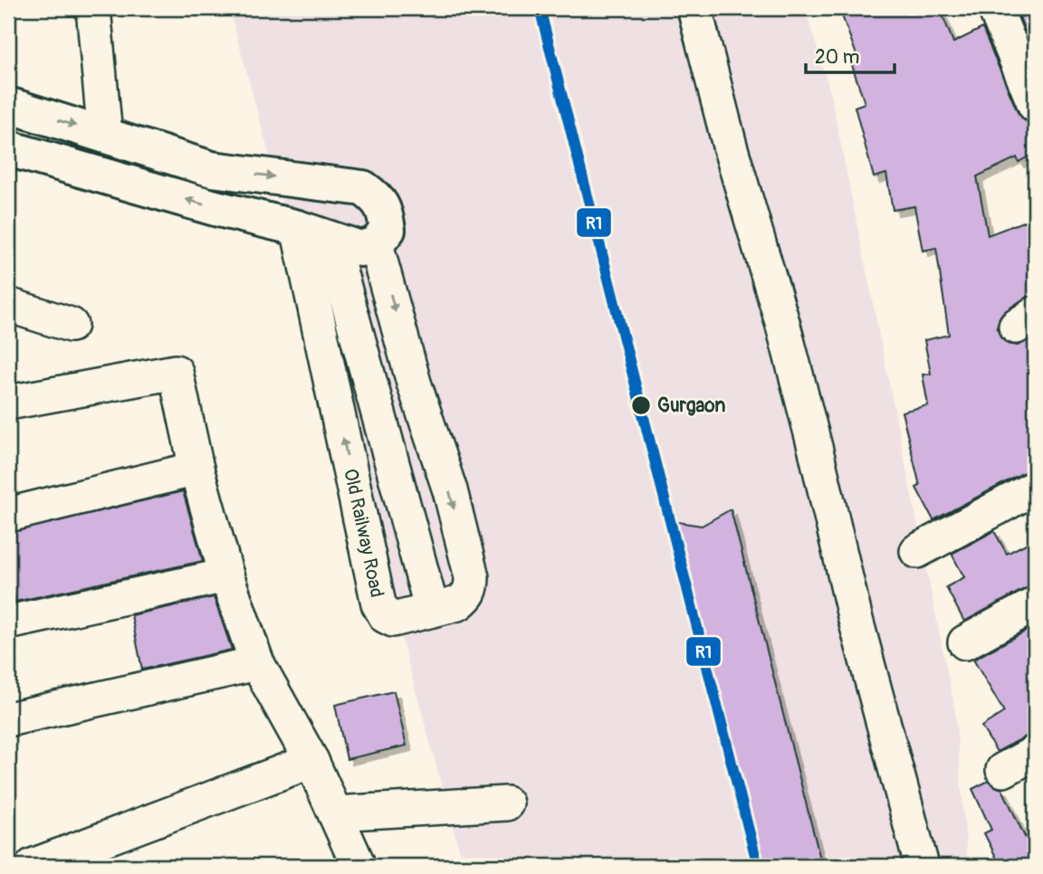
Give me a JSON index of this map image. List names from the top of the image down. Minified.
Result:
{"streets":{"street":["Old Railway Road"]},"places":["Gurgaon"],"lines":["transit line R1"],"scale_bar":"20 m"}
